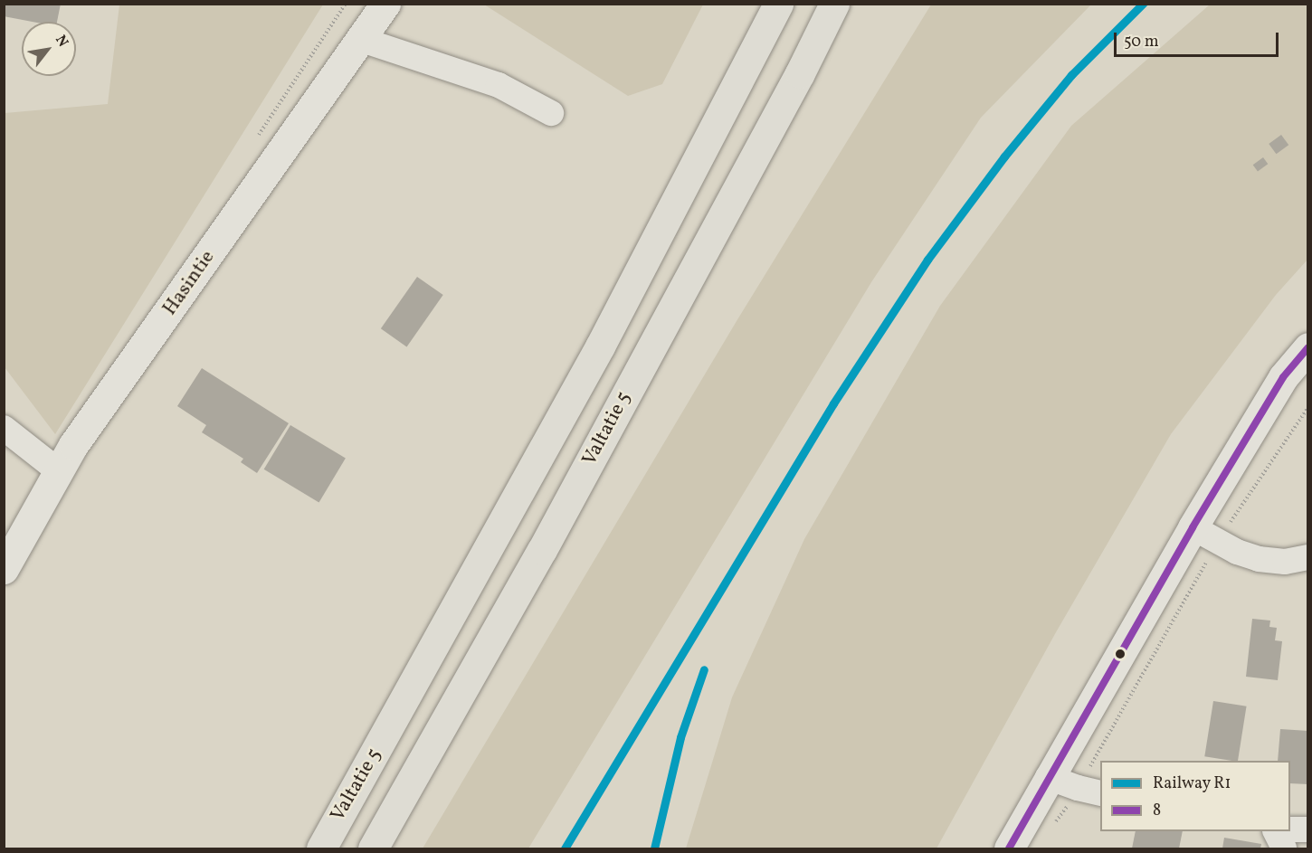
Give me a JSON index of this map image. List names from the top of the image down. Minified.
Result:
{"streets":{"highway":["Valtatie 5"],"street":["Hasintie"]},"lines":["rail line R1","transit line 8"],"legend":["Railway R1","8"],"scale_bar":"50 m","north":"top right"}
